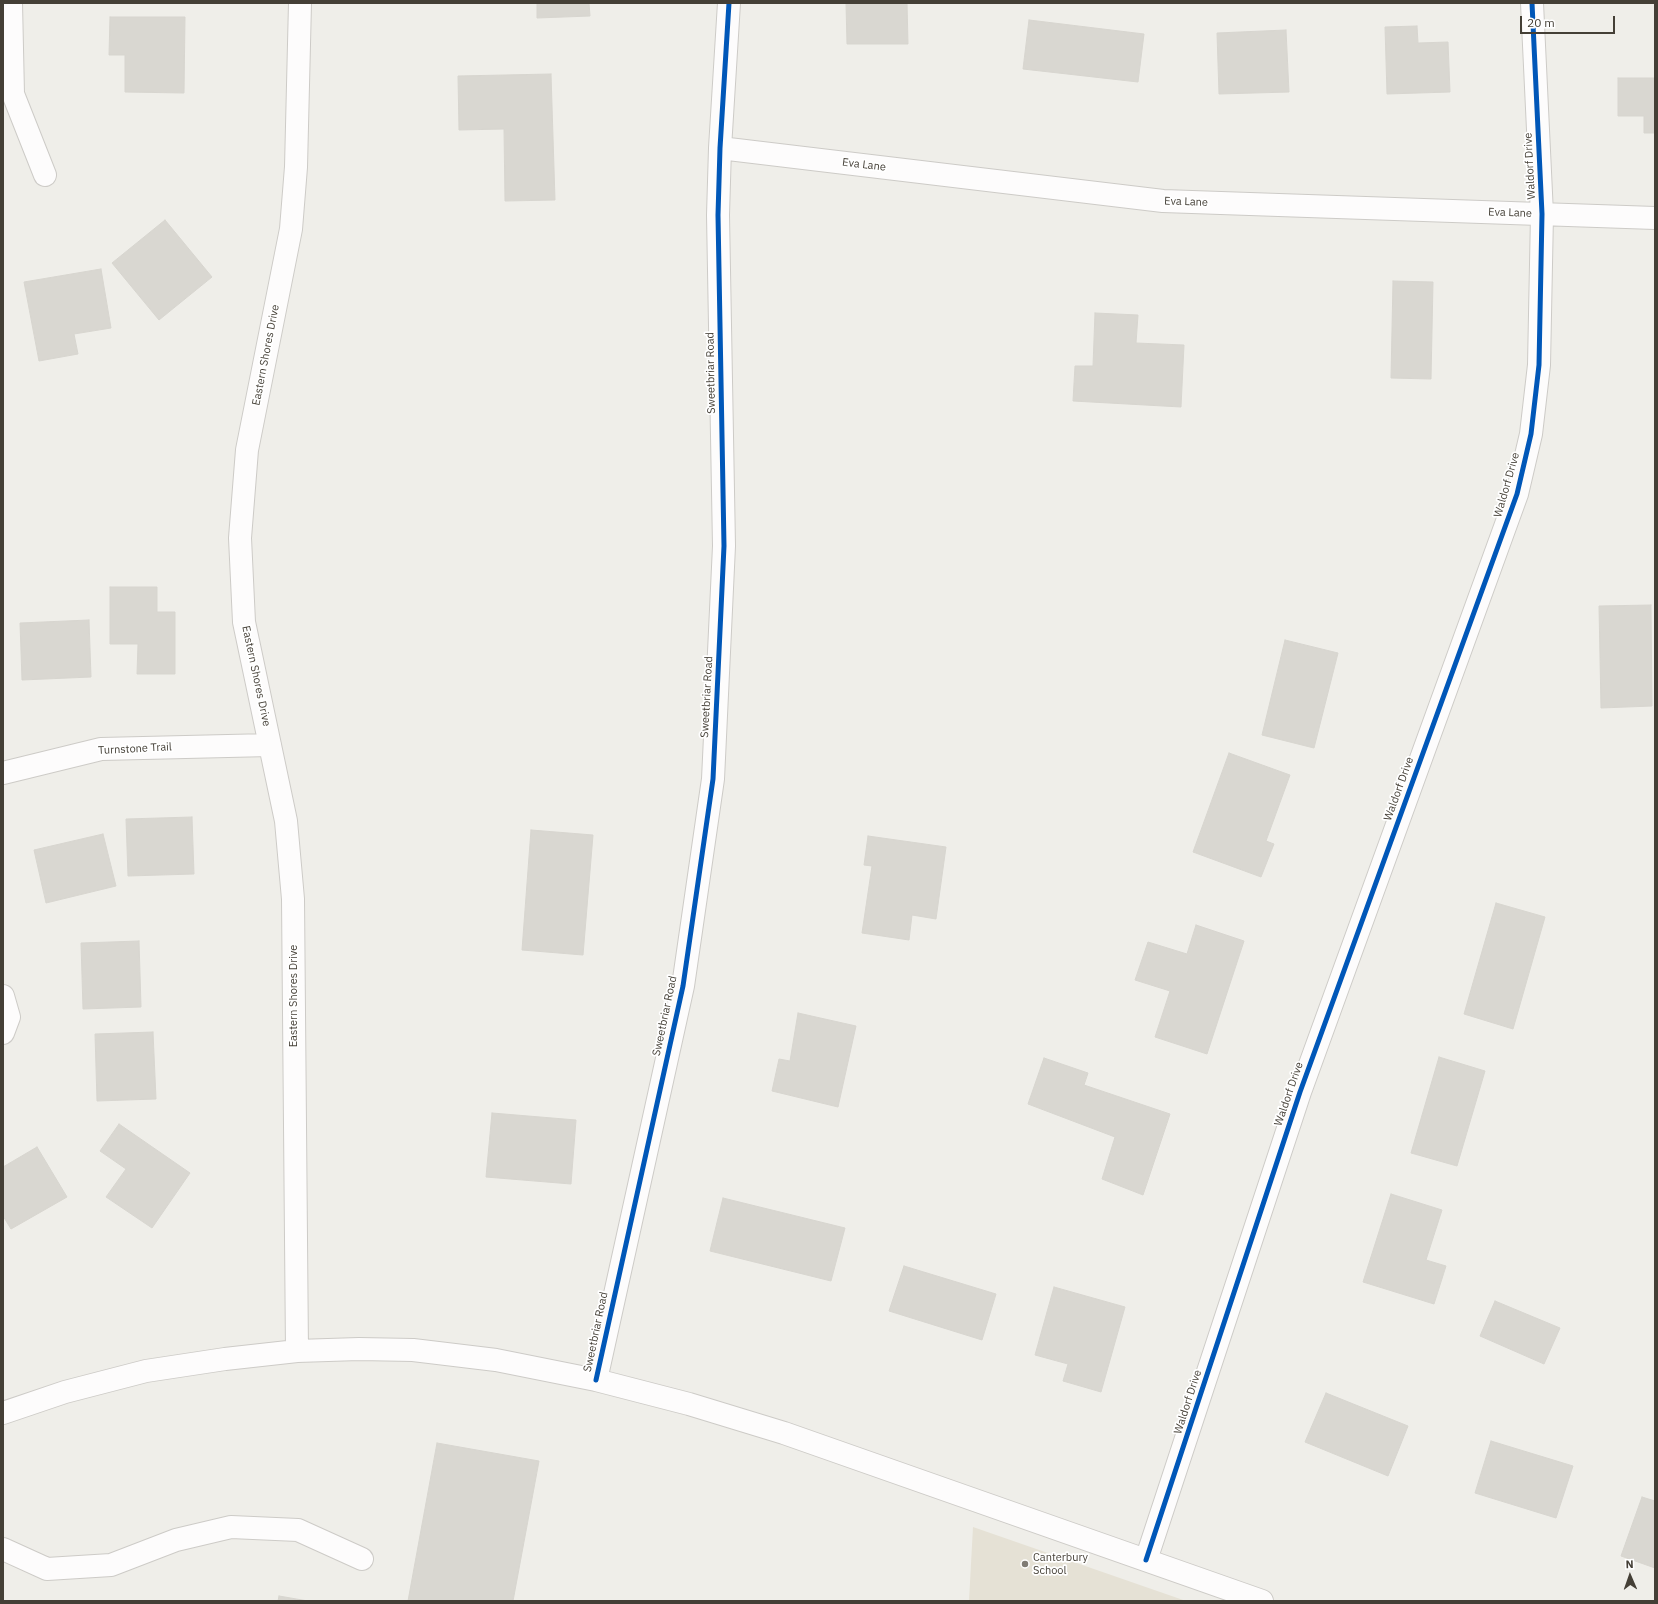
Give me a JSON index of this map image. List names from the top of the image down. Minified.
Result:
{"streets":{"street":["Eva Lane","Waldorf Drive","Eastern Shores Drive","Sweetbriar Road","Turnstone Trail"]},"crossings":[["Eva Lane","Waldorf Drive"],["Eva Lane","Sweetbriar Road"],["Eastern Shores Drive","Turnstone Trail"]],"places":["Canterbury School"],"scale_bar":"20 m","north":"top"}
